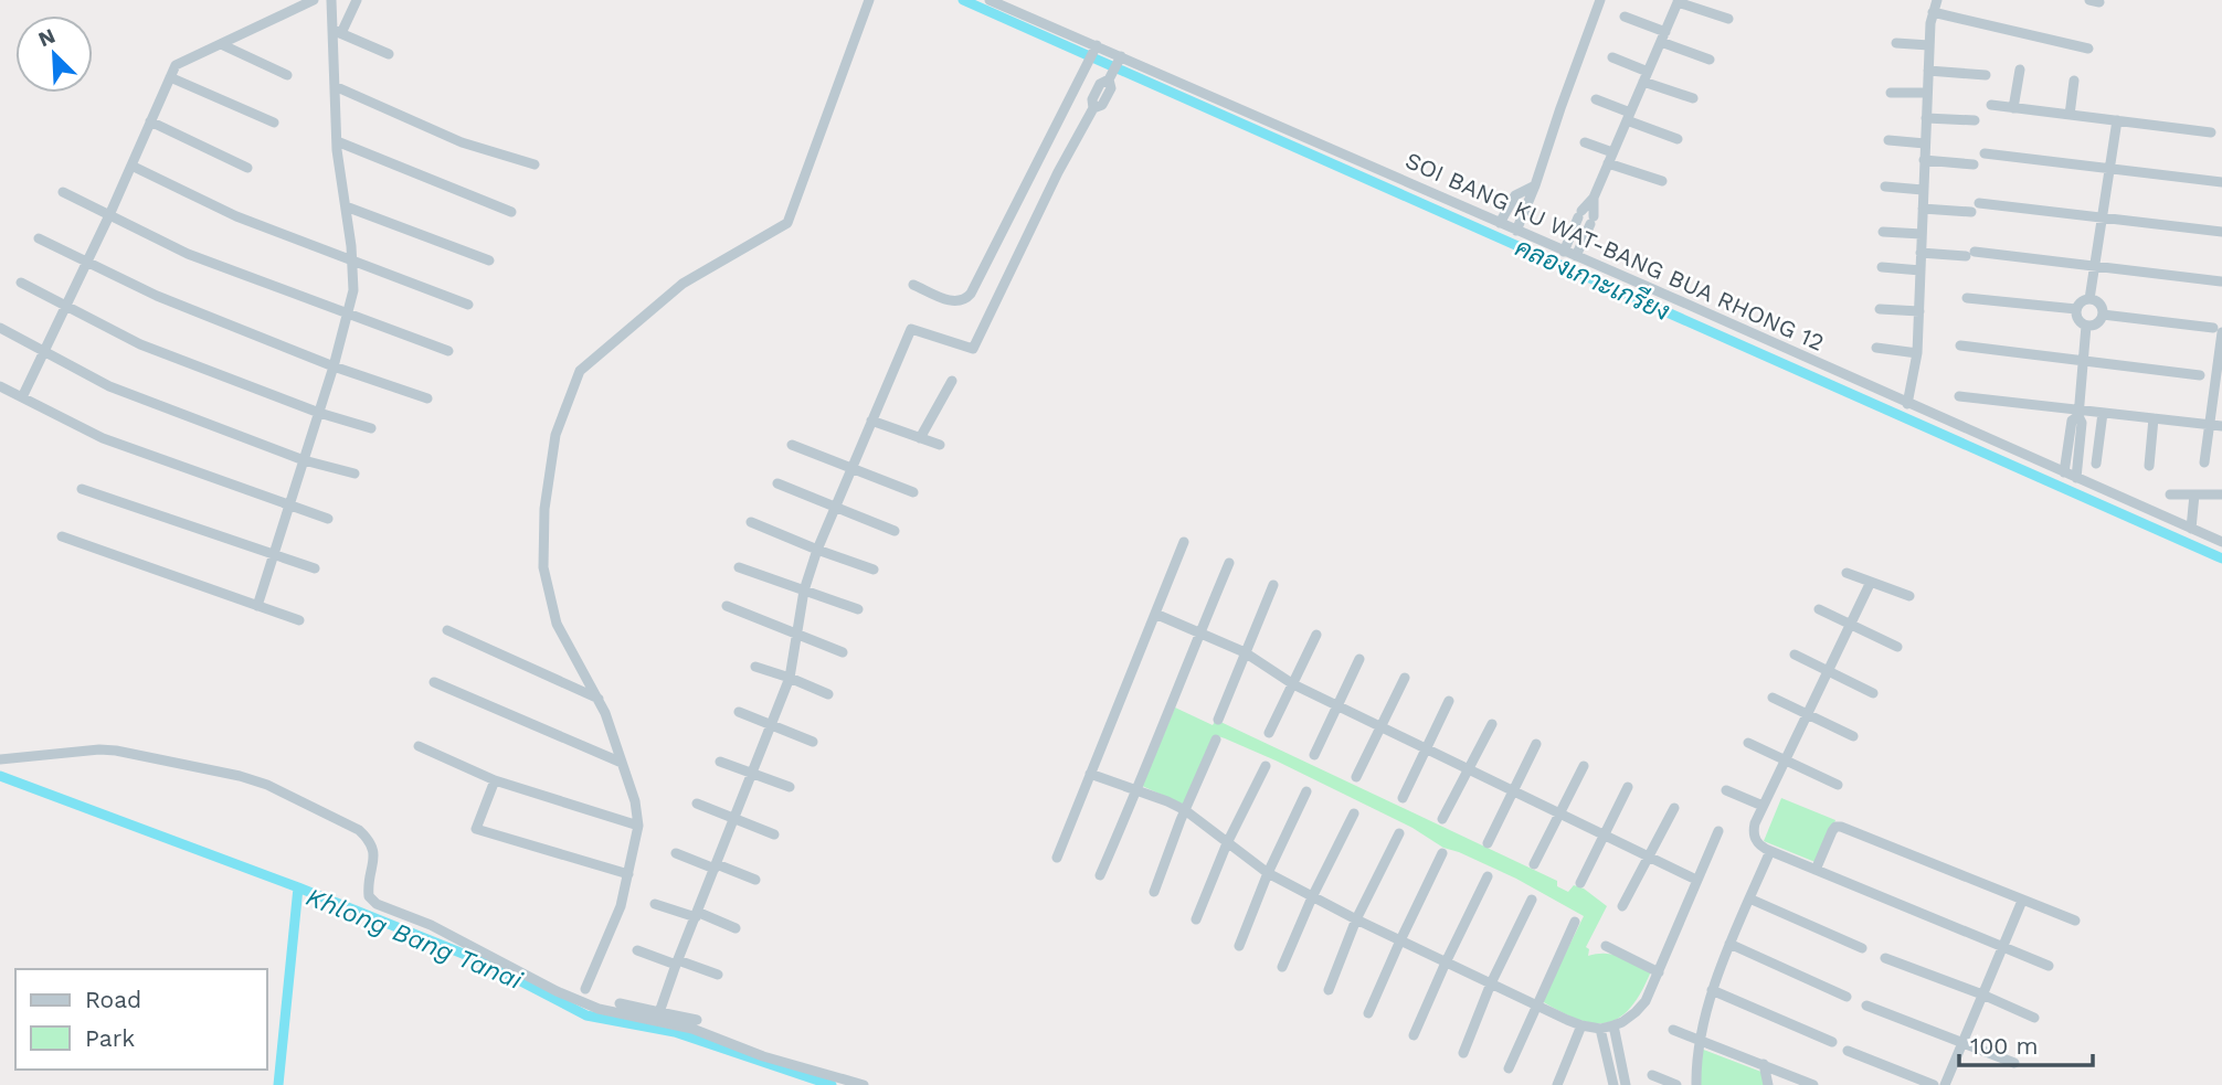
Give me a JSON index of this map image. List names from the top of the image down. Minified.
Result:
{"streets":{"street":["SOI BANG KU WAT-BANG BUA RHONG 12"]},"water":["คลองเกาะเกรียง","Khlong Bang Tanai"],"legend":["Road","Park"],"scale_bar":"100 m","north":"top left"}
